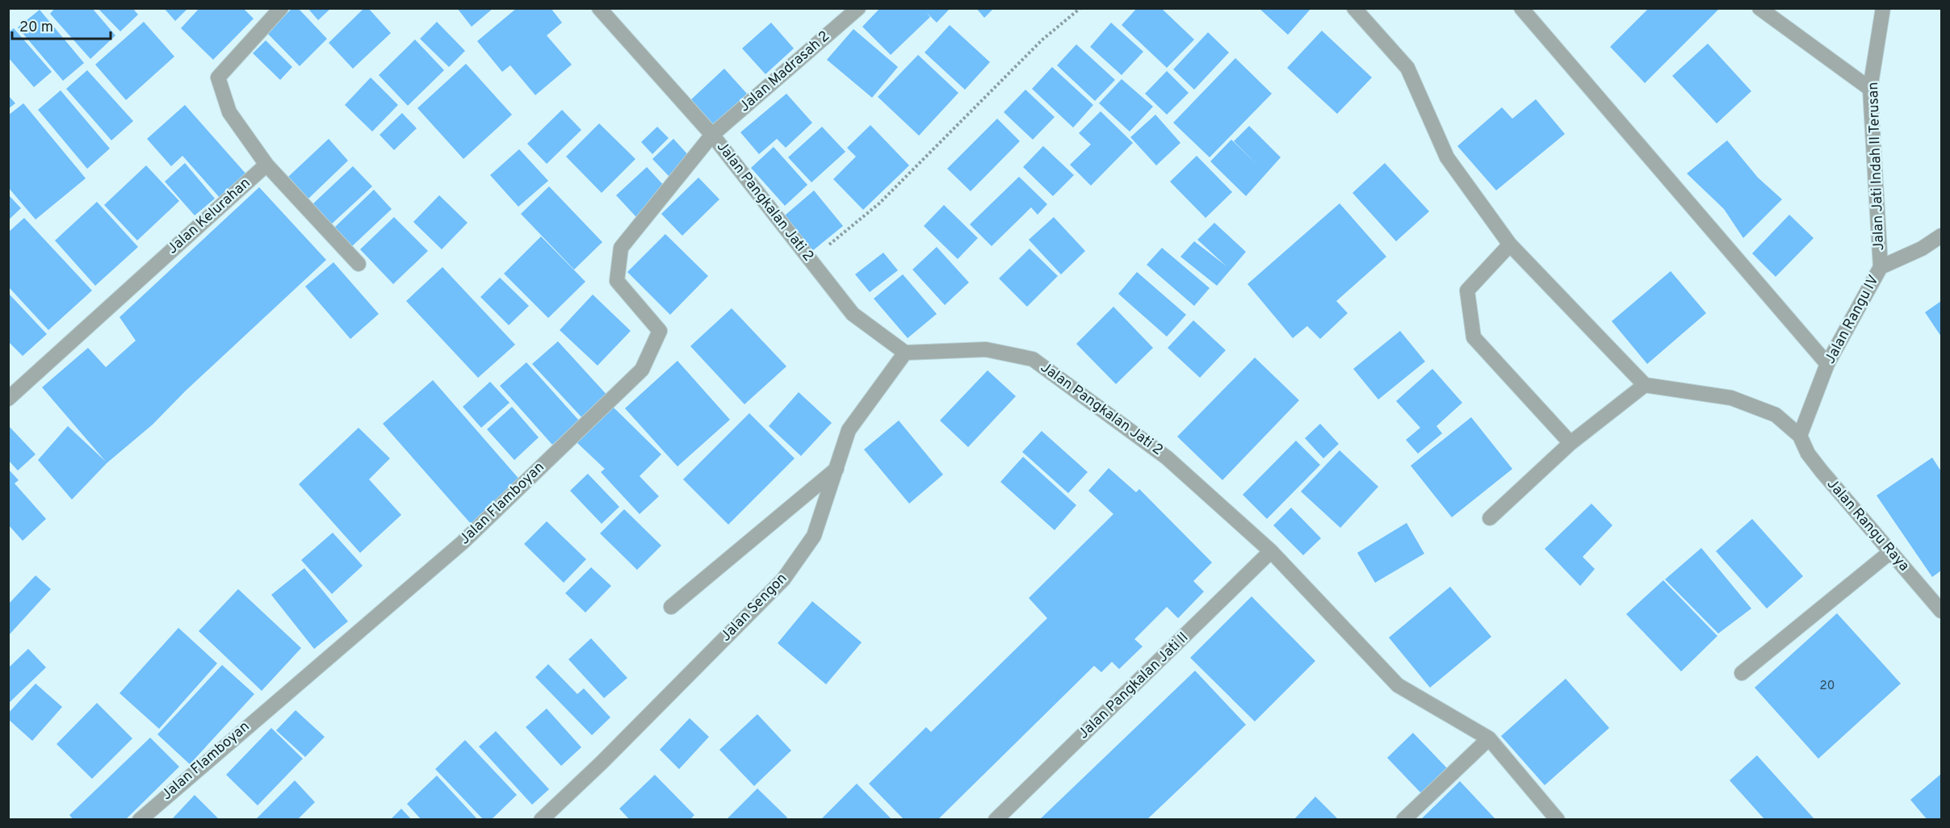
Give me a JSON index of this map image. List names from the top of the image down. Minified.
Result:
{"streets":{"street":["Jalan Madrasah 2","Jalan Jati Indah II Terusan","Jalan Pangkalan Jati 2","Jalan Kelurahan","Jalan Rangu IV","Jalan Flamboyan","Jalan Rangu Raya","Jalan Sengon","Jalan Pangkalan Jati II"]},"crossings":[["Jalan Madrasah 2","Jalan Pangkalan Jati 2"],["Jalan Madrasah 2","Jalan Flamboyan"],["Jalan Jati Indah II Terusan","Jalan Rangu IV"],["Jalan Pangkalan Jati 2","Jalan Flamboyan"],["Jalan Pangkalan Jati 2","Jalan Sengon"],["Jalan Pangkalan Jati 2","Jalan Pangkalan Jati II"],["Jalan Rangu IV","Jalan Rangu Raya"]],"house_numbers":["20"],"scale_bar":"20 m"}
